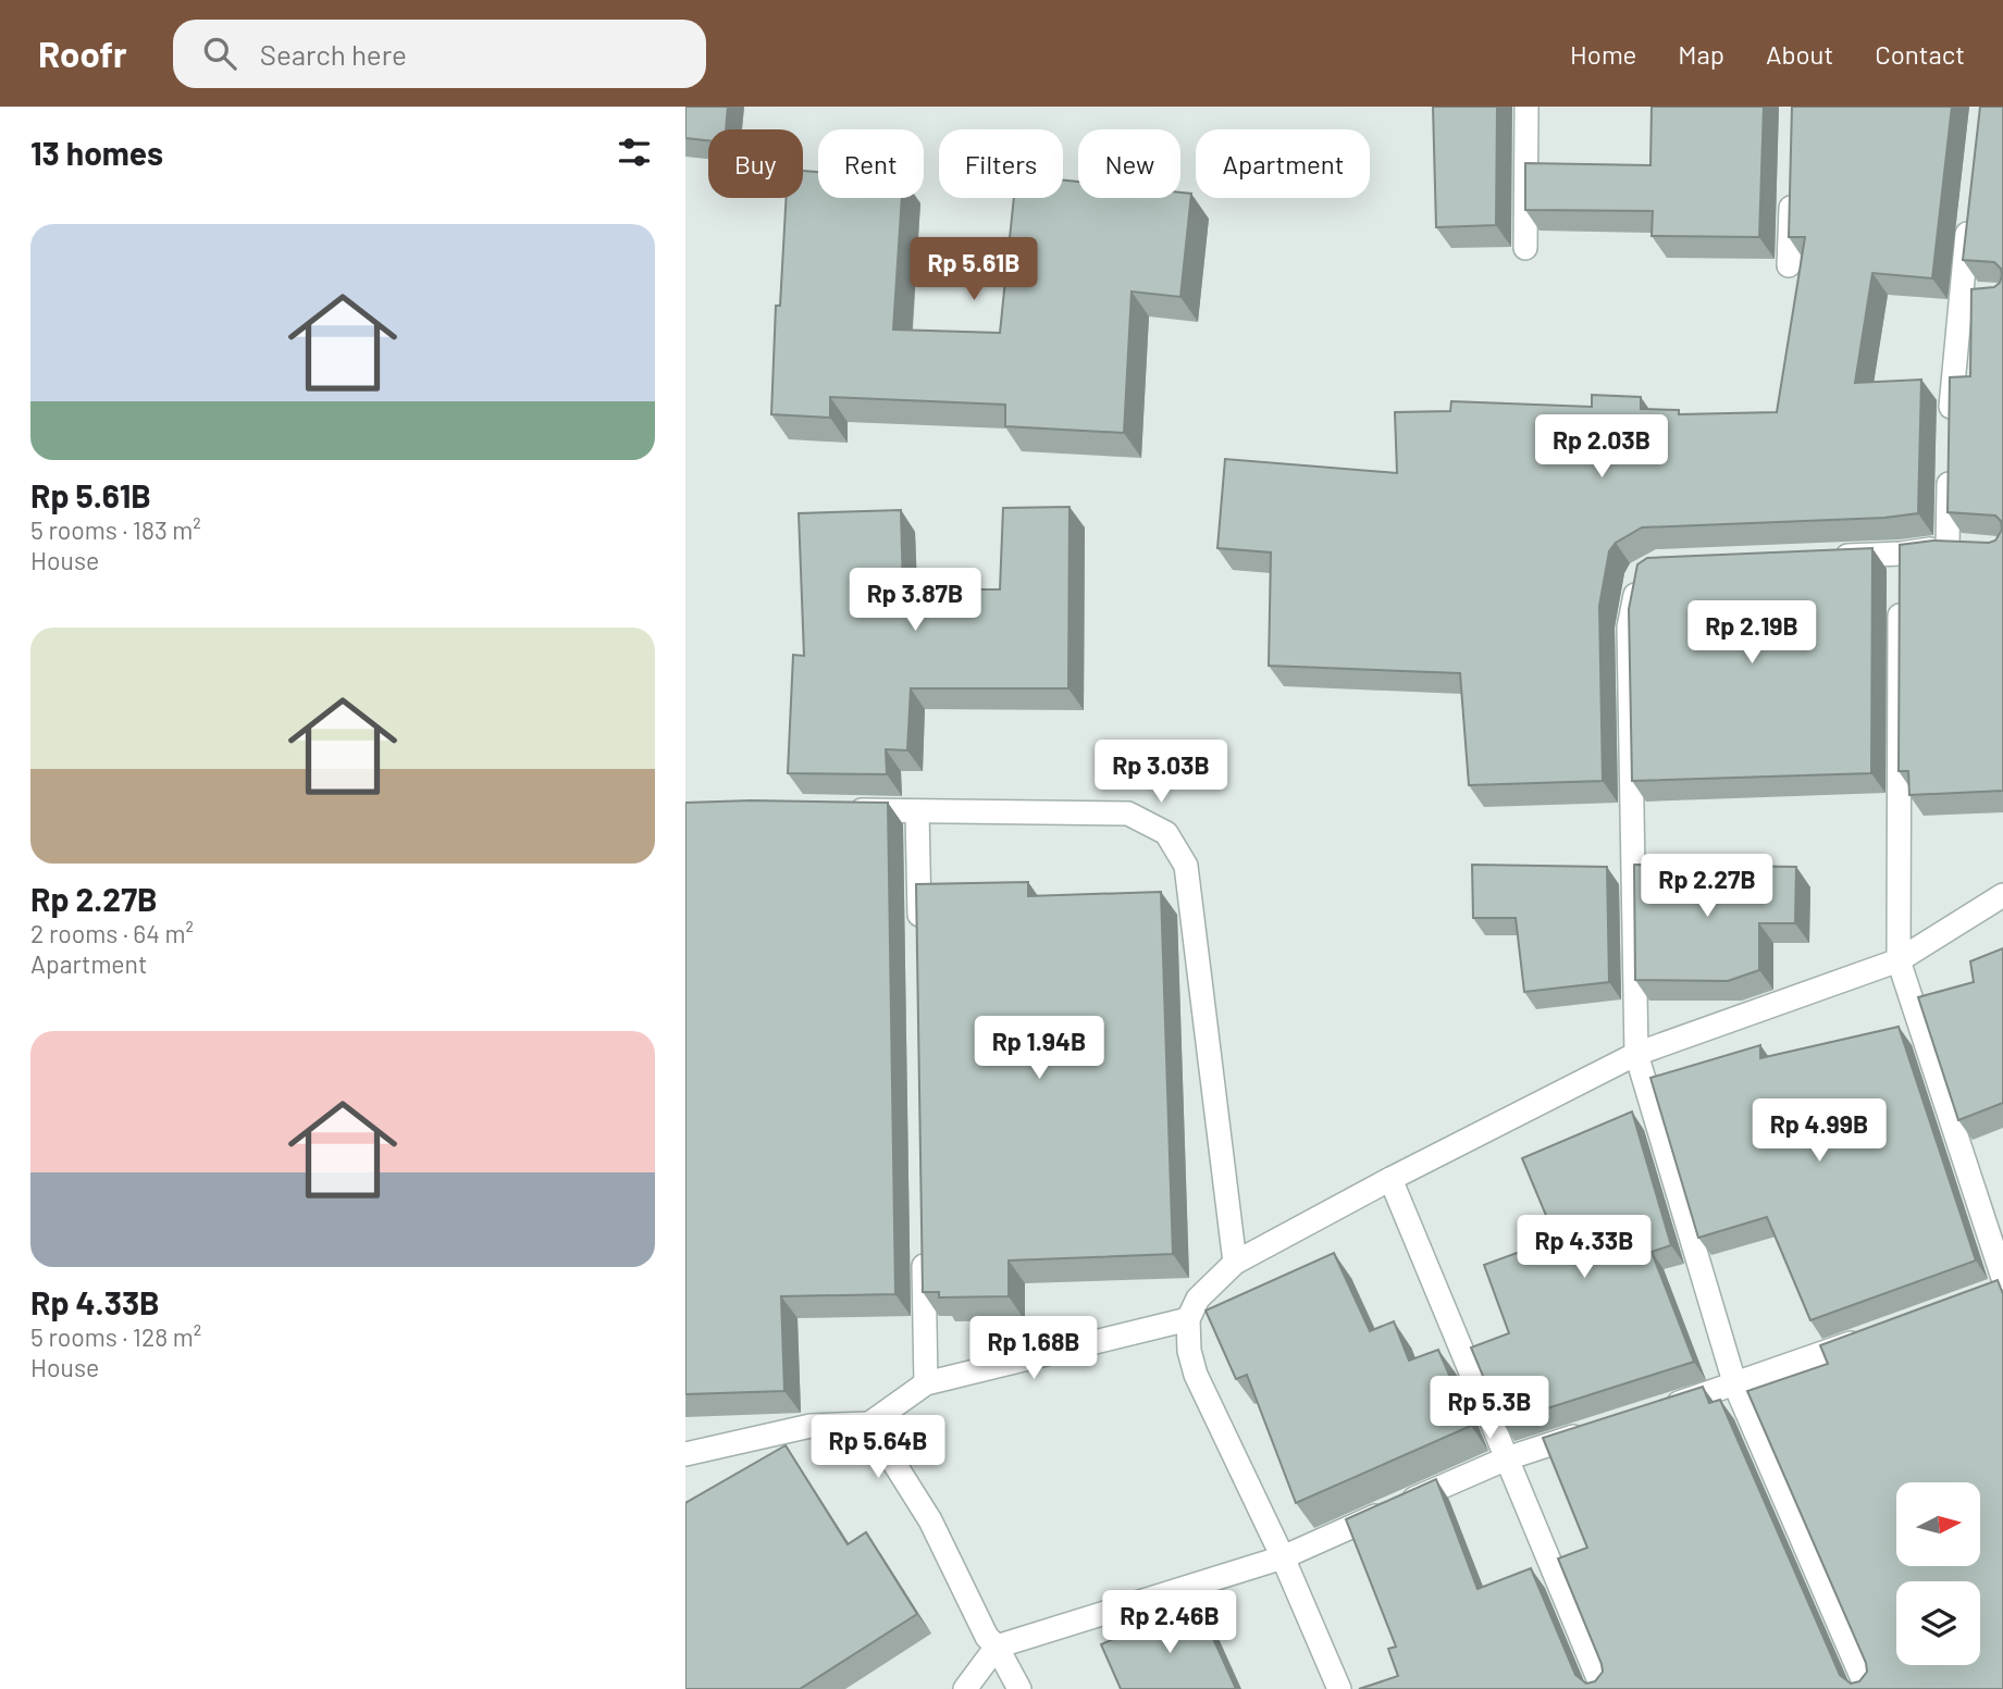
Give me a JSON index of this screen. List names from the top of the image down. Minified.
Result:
{"north":"right","page":{"header":"Roofr","search":"Search here","nav":["Home","Map","About","Contact"],"heading":"13 homes","chip":["Buy","Rent","Filters","New","Apartment"],"list":[{"name":"Rp 5.61B","note":"5 rooms · 183 m² · House"},{"name":"Rp 2.27B","note":"2 rooms · 64 m² · Apartment"},{"name":"Rp 4.33B","note":"5 rooms · 128 m² · House"}],"price":["Rp 5.61B","Rp 2.03B","Rp 3.87B","Rp 2.19B","Rp 3.03B","Rp 2.27B","Rp 1.94B","Rp 4.99B","Rp 4.33B","Rp 1.68B","Rp 5.3B","Rp 5.64B","Rp 2.46B"]}}
